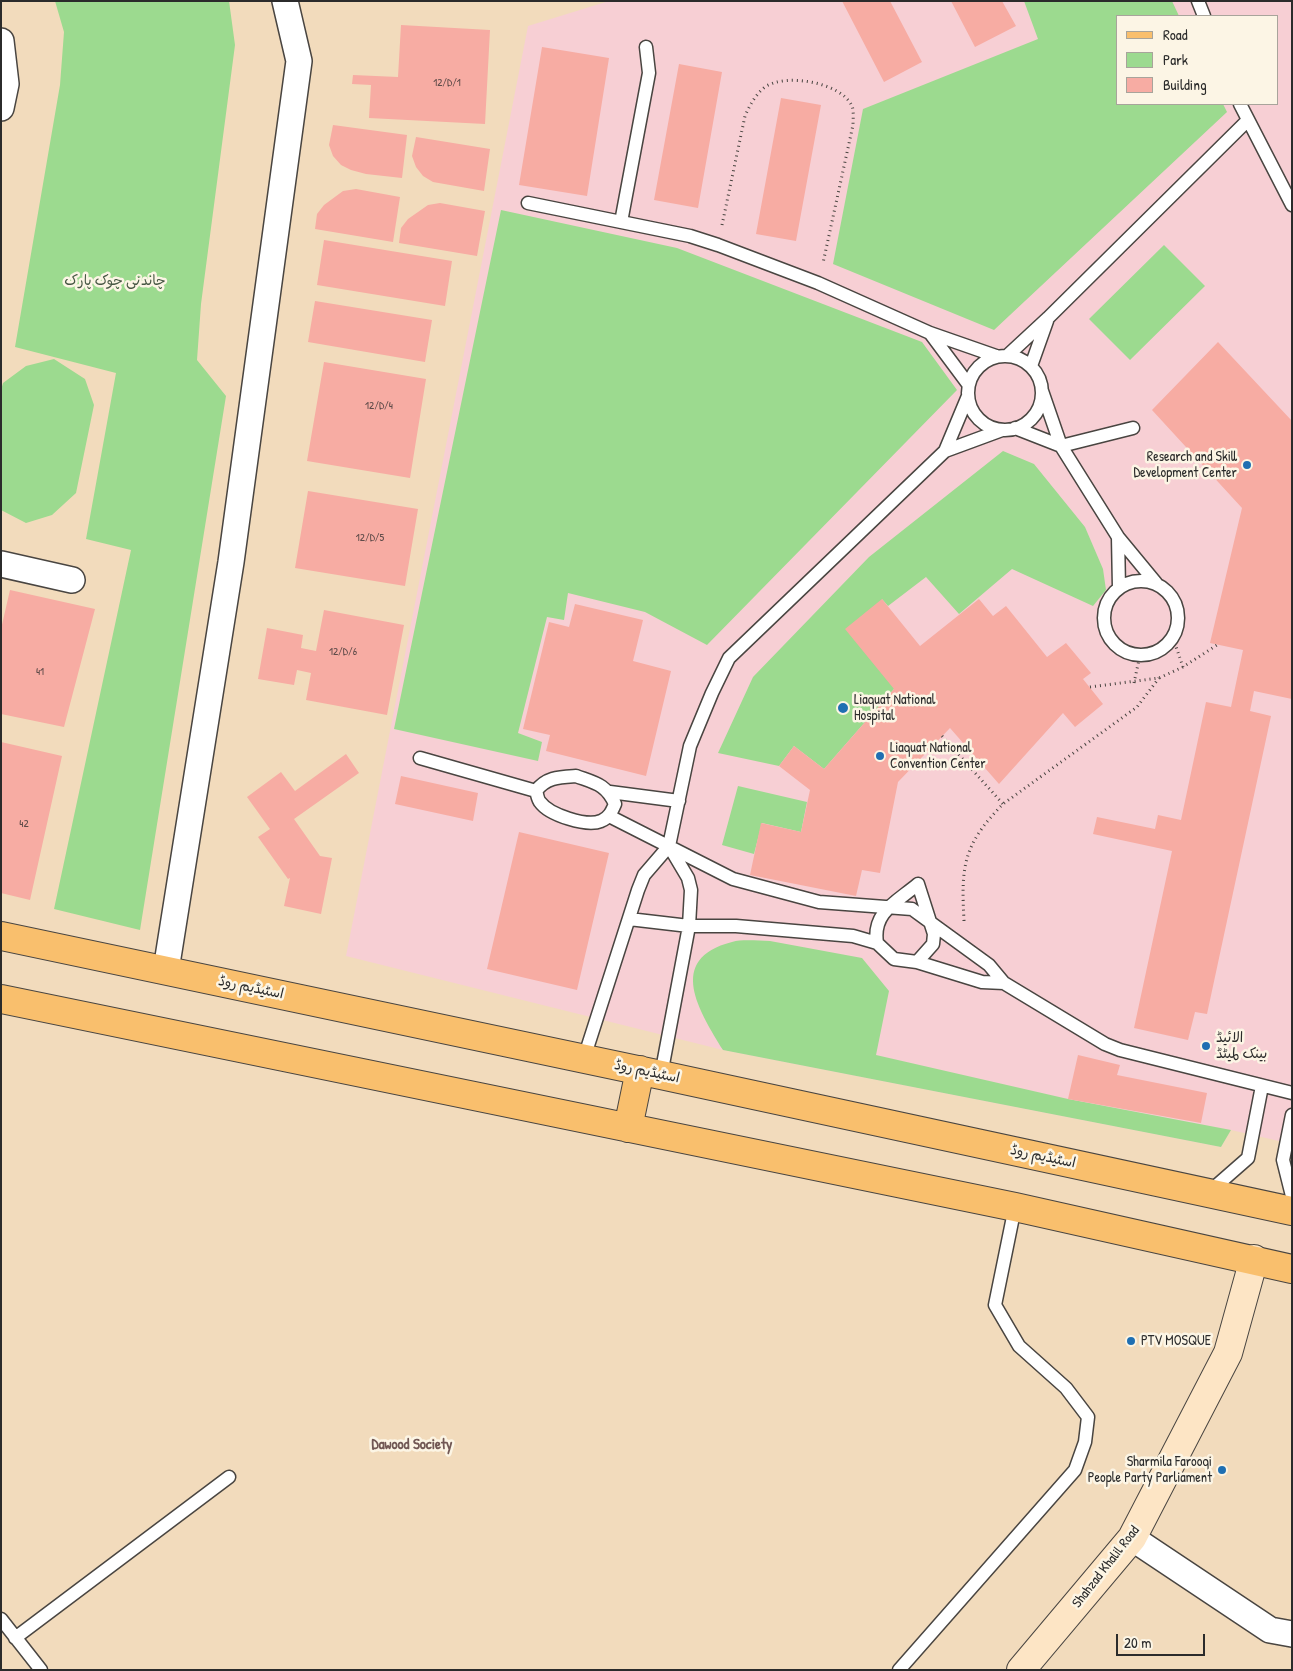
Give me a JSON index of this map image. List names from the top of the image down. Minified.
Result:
{"streets":{"main road":["اسٹیڈیم روڈ","Shahzad Khalil Road"]},"districts":["Dawood Society"],"parks":["چاندنی چوک پارک"],"places":["Research and Skill Development Center","Liaquat National Hospital","Liaquat National Convention Center","الائیڈ بینک لمیٹڈ","PTV MOSQUE","Sharmila Farooqi People Party Parliament"],"house_numbers":["12/D/1","12/D/4","12/D/5","12/D/6","41","42"],"legend":["Road","Park","Building"],"scale_bar":"20 m"}
